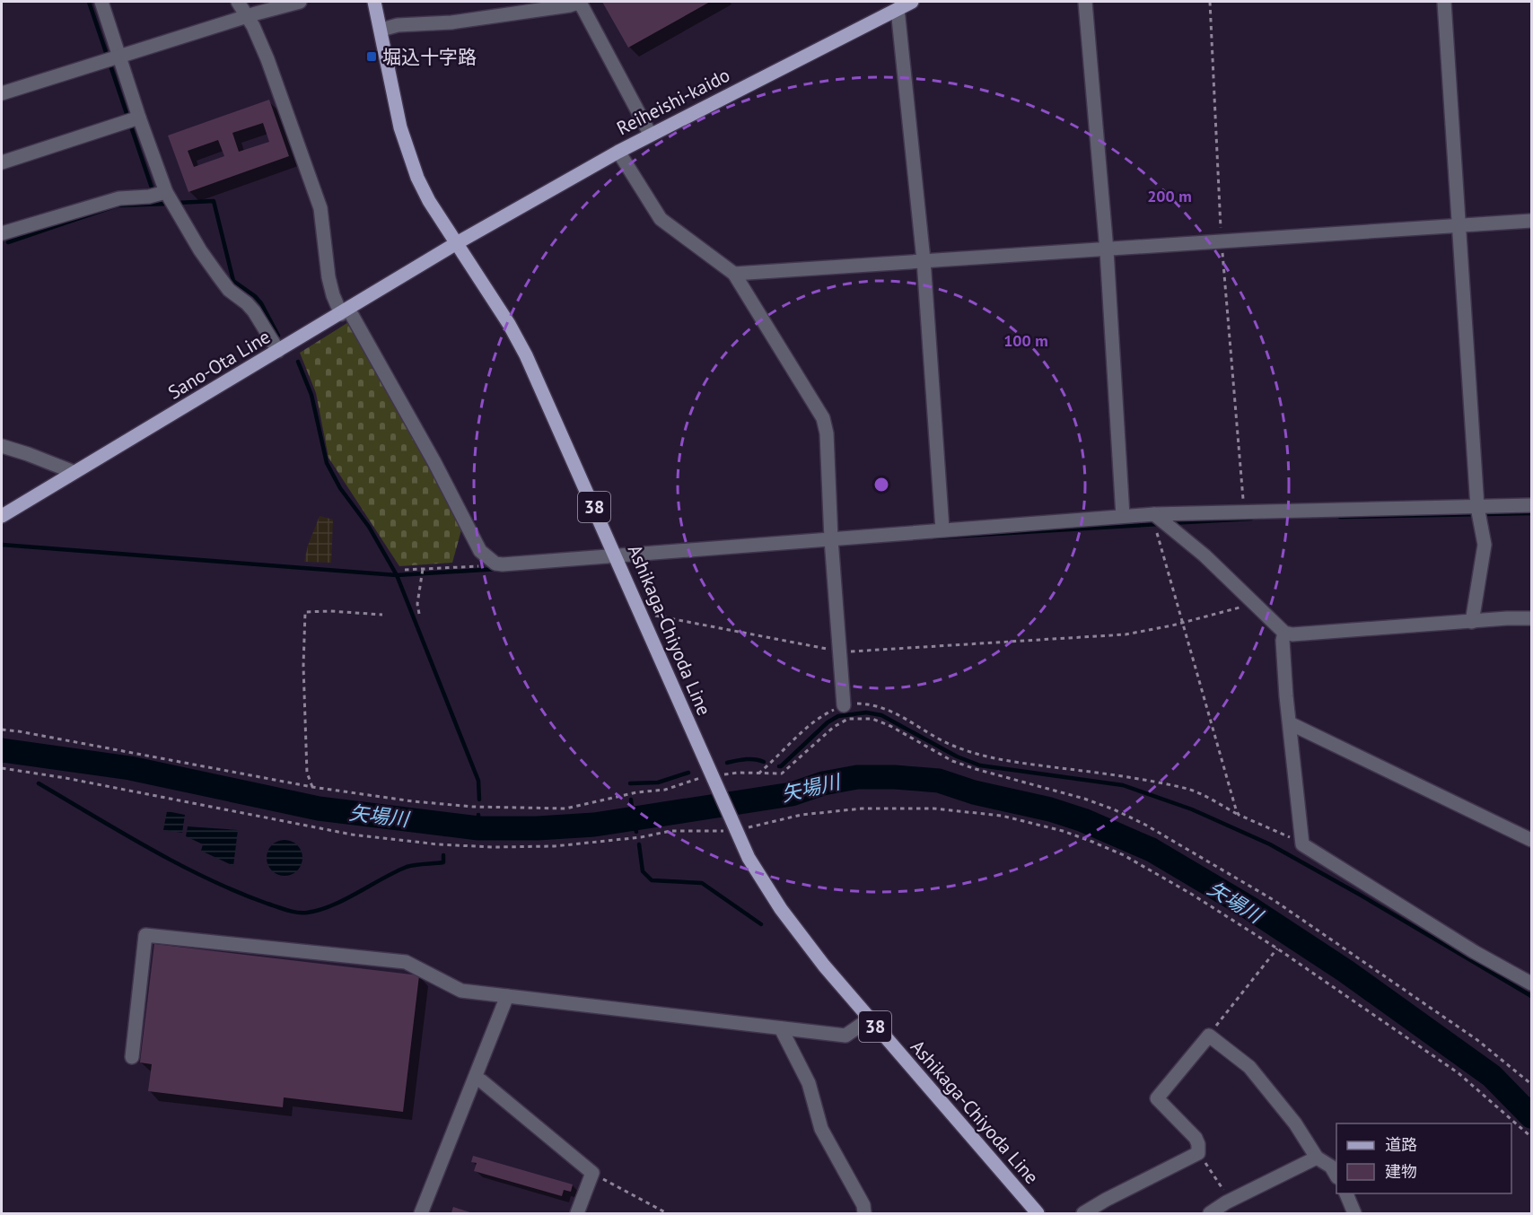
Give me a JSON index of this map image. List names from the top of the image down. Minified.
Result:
{"streets":{"main road":["Reiheishi-kaido","Sano-Ota Line","38","Ashikaga-Chiyoda Line"]},"crossings":[["Reiheishi-kaido","Sano-Ota Line"],["Reiheishi-kaido","Ashikaga-Chiyoda Line"],["Sano-Ota Line","Ashikaga-Chiyoda Line"]],"water":["矢場川"],"places":{"transit":["堀込十字路"]},"legend":["道路","建物"],"rings":["200 m","100 m"]}
